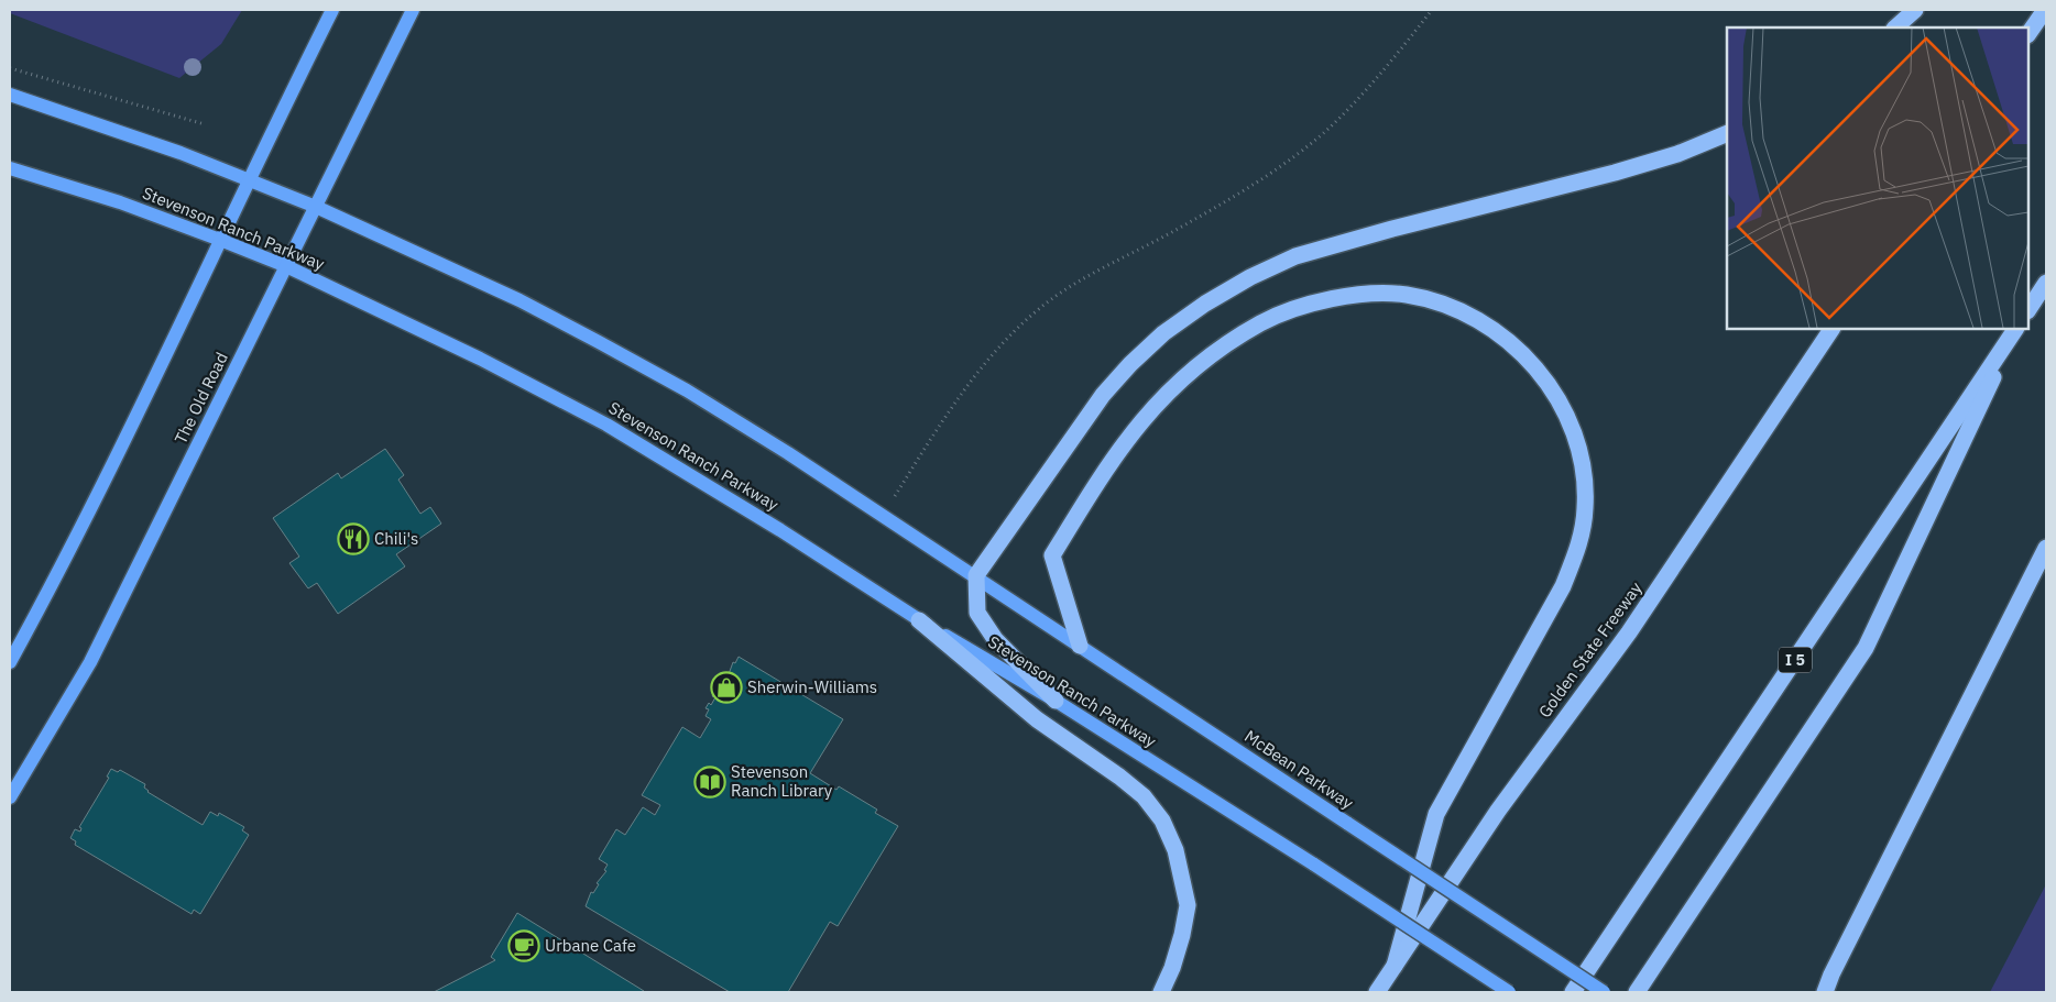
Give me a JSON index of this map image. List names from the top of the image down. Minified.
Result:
{"streets":{"highway":["Golden State Freeway","I 5"],"main road":["Stevenson Ranch Parkway","The Old Road","McBean Parkway"]},"crossings":[["Stevenson Ranch Parkway","The Old Road"]],"places":{"restaurant":["Chili's"],"shop":["Sherwin-Williams"],"library":["Stevenson Ranch Library"],"cafe":["Urbane Cafe"]}}
